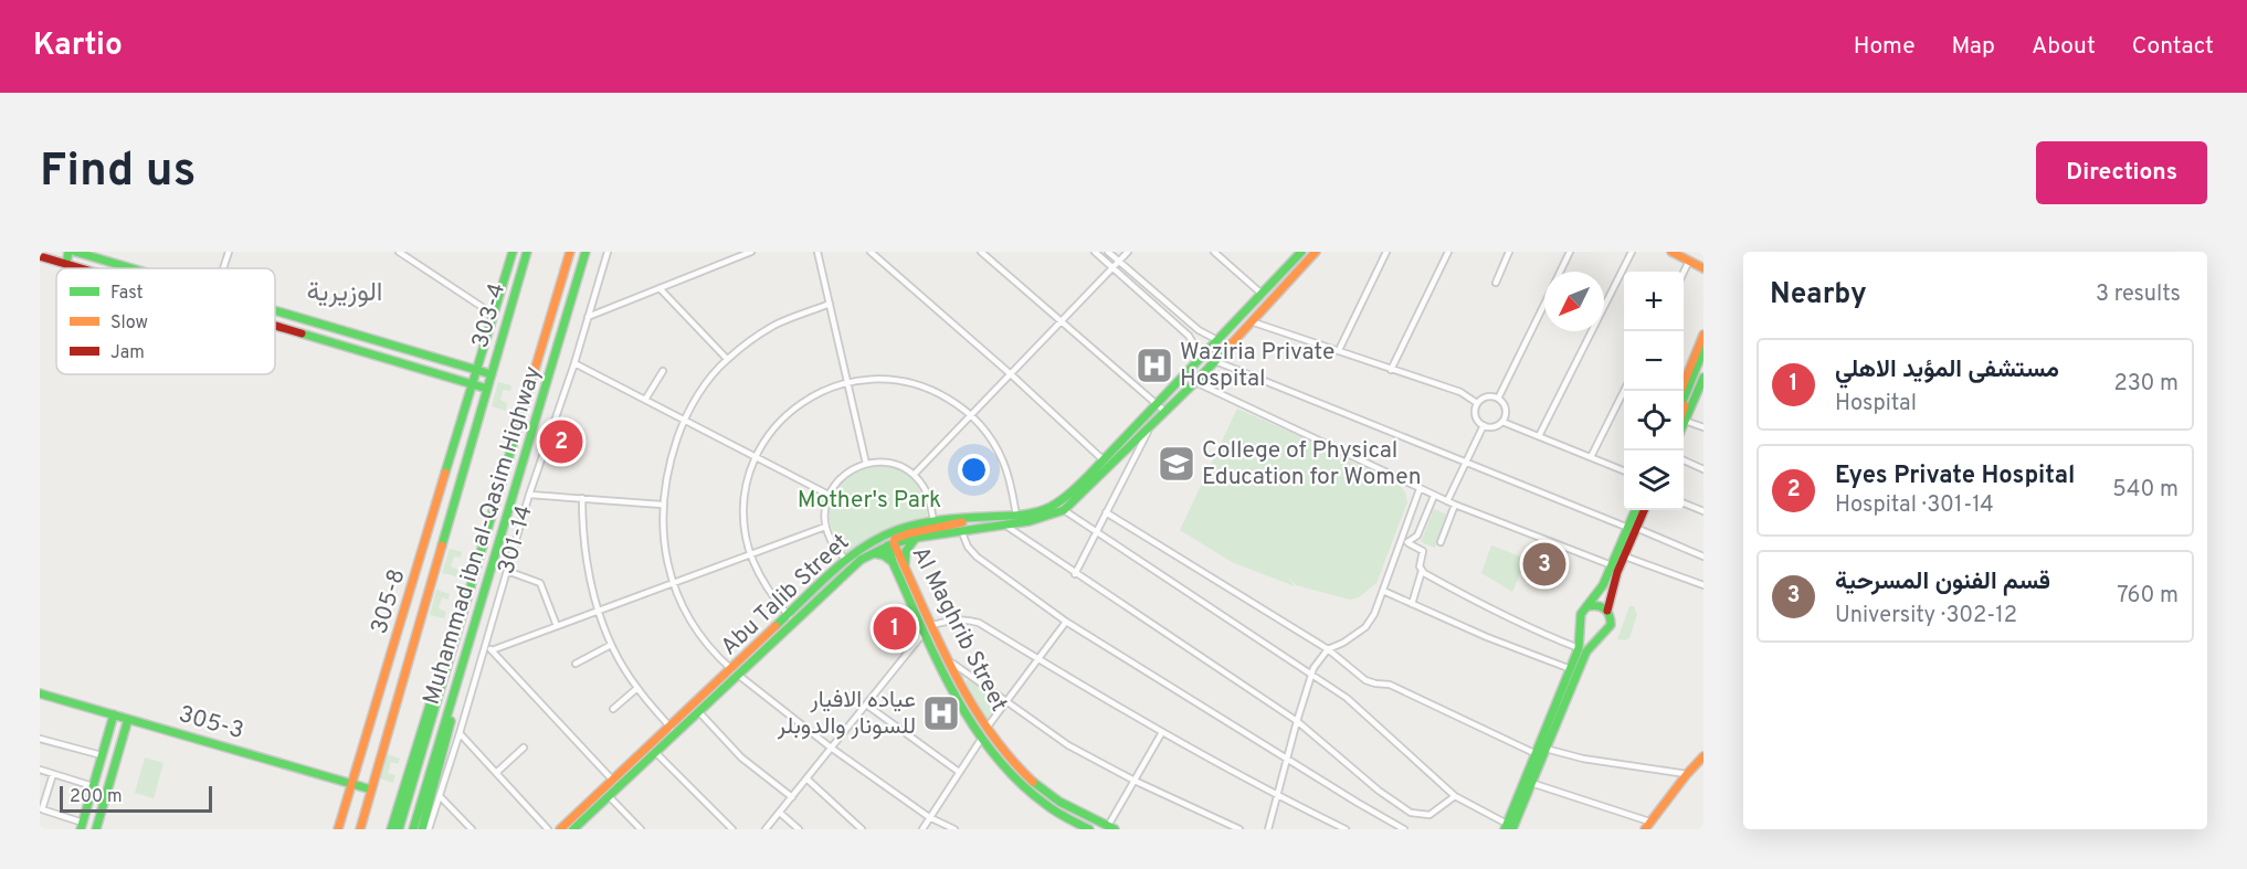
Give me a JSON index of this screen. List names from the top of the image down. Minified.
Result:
{"streets":{"main road":["303-4","Muhammad ibn al-Qasim Highway","Abu Talib Street","305-8","Al Maghrib Street","305-3"],"street":["301-14"]},"crossings":[["303-4","305-8"],["Abu Talib Street","Al Maghrib Street"],["305-8","305-3"]],"districts":["الوزيرية"],"parks":["Mother's Park"],"places":{"hospital":["Waziria Private Hospital","عياده الافيار للسونار والدوبلر"],"school or university":["College of Physical Education for Women"]},"legend":["Fast","Slow","Jam"],"scale_bar":"200 m","north":"bottom left","page":{"header":"Kartio","nav":["Home","Map","About","Contact"],"buttons":"Directions","title":"Find us","heading":["Nearby","3 results"],"map_buttons":["+","−"],"list":[{"mark":"1","name":"مستشفى المؤيد الاهلي","note":"Hospital","value":"230 m"},{"mark":"2","name":"Eyes Private Hospital","note":"Hospital · 301-14","value":"540 m"},{"mark":"3","name":"قسم الفنون المسرحية","note":"University · 302-12","value":"760 m"}],"pins":["2","3","1"],"scale":"200 m"}}
